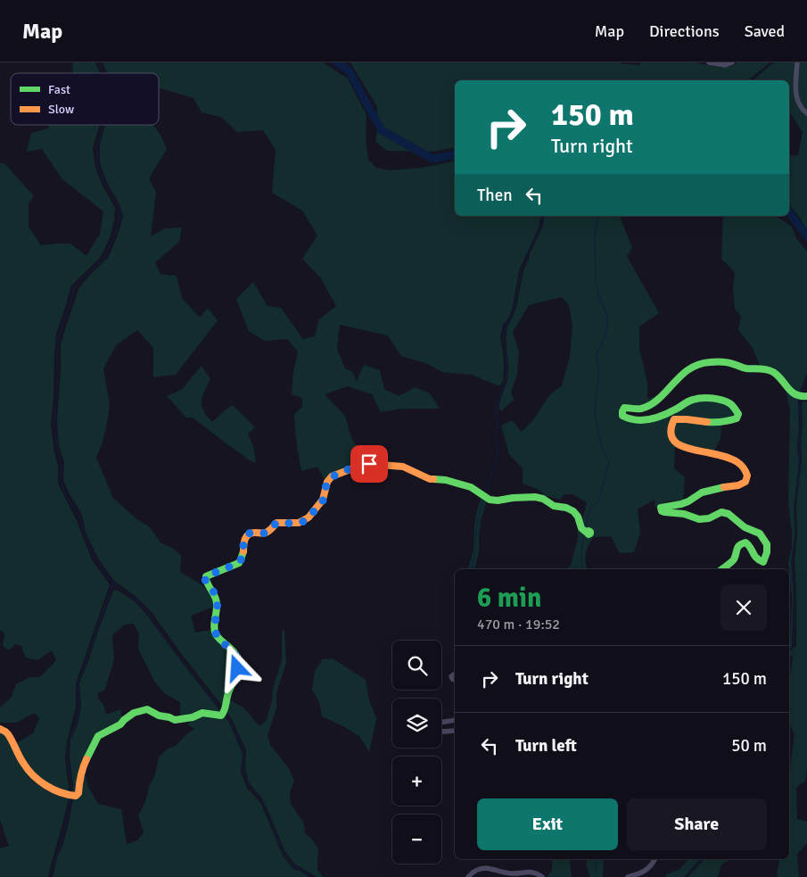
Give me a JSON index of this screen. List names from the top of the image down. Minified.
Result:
{"legend":["Fast","Slow"],"page":{"header":"Map","nav":["Map","Directions","Saved"],"turn":["150 m","Turn right"],"then":"Then","heading":["6 min","470 m · 19:52"],"map_buttons":["+","−"],"list":[{"name":"Turn right","value":"150 m"},{"name":"Turn left","value":"50 m"}],"buttons":["Exit","Share"]}}
